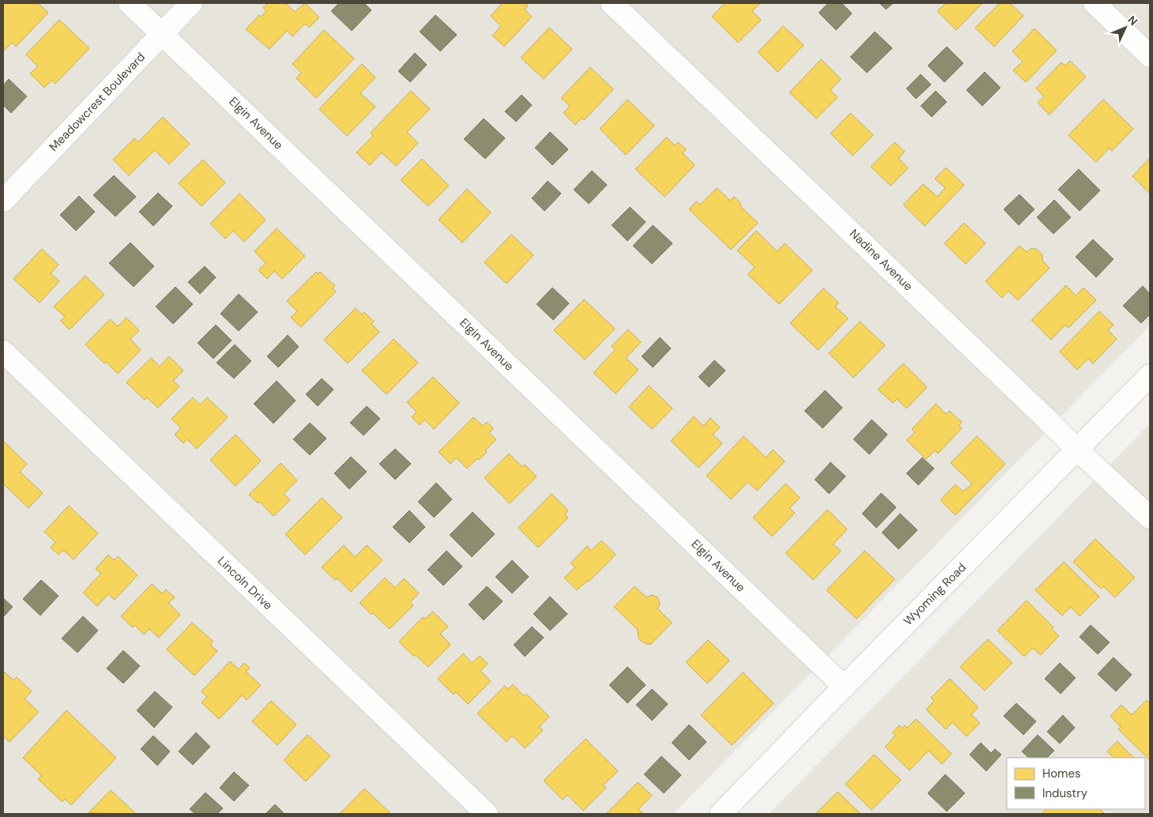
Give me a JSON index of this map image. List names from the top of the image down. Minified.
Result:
{"streets":{"street":["Meadowcrest Boulevard","Elgin Avenue","Nadine Avenue","Lincoln Drive","Wyoming Road"]},"crossings":[["Meadowcrest Boulevard","Elgin Avenue"],["Elgin Avenue","Wyoming Road"],["Nadine Avenue","Wyoming Road"]],"legend":["Homes","Industry"],"north":"top right"}
